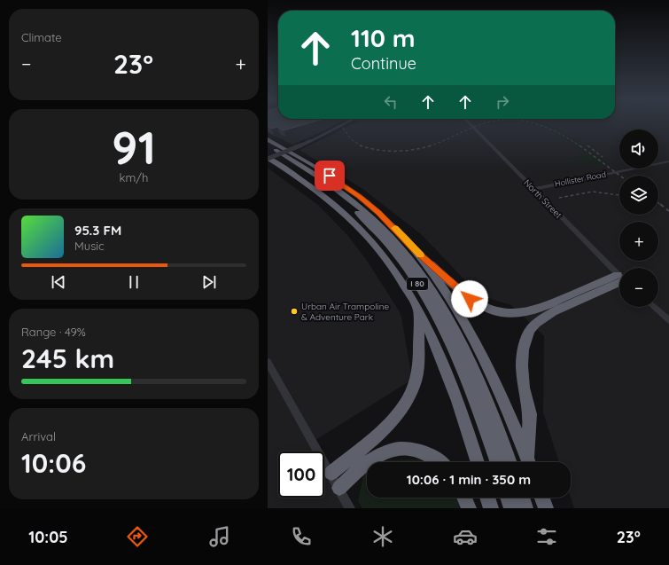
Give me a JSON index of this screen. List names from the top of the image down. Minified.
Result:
{"streets":{"highway":["I 80"],"street":["Hollister Road","North Street"]},"crossings":[["Hollister Road","North Street"]],"places":["Urban Air Trampoline & Adventure Park"],"page":{"tile":["Climate",["91","km/h"],["Range · 49%","245 km"],["Arrival","10:06"]],"turn":["110 m","Continue"],"heat":["−","23°","+"],"map_buttons":["+","−"],"song":["95.3 FM","Music"],"limit":"100","trip":"10:06 · 1 min · 350 m","tabs":["10:05","23°"]}}
